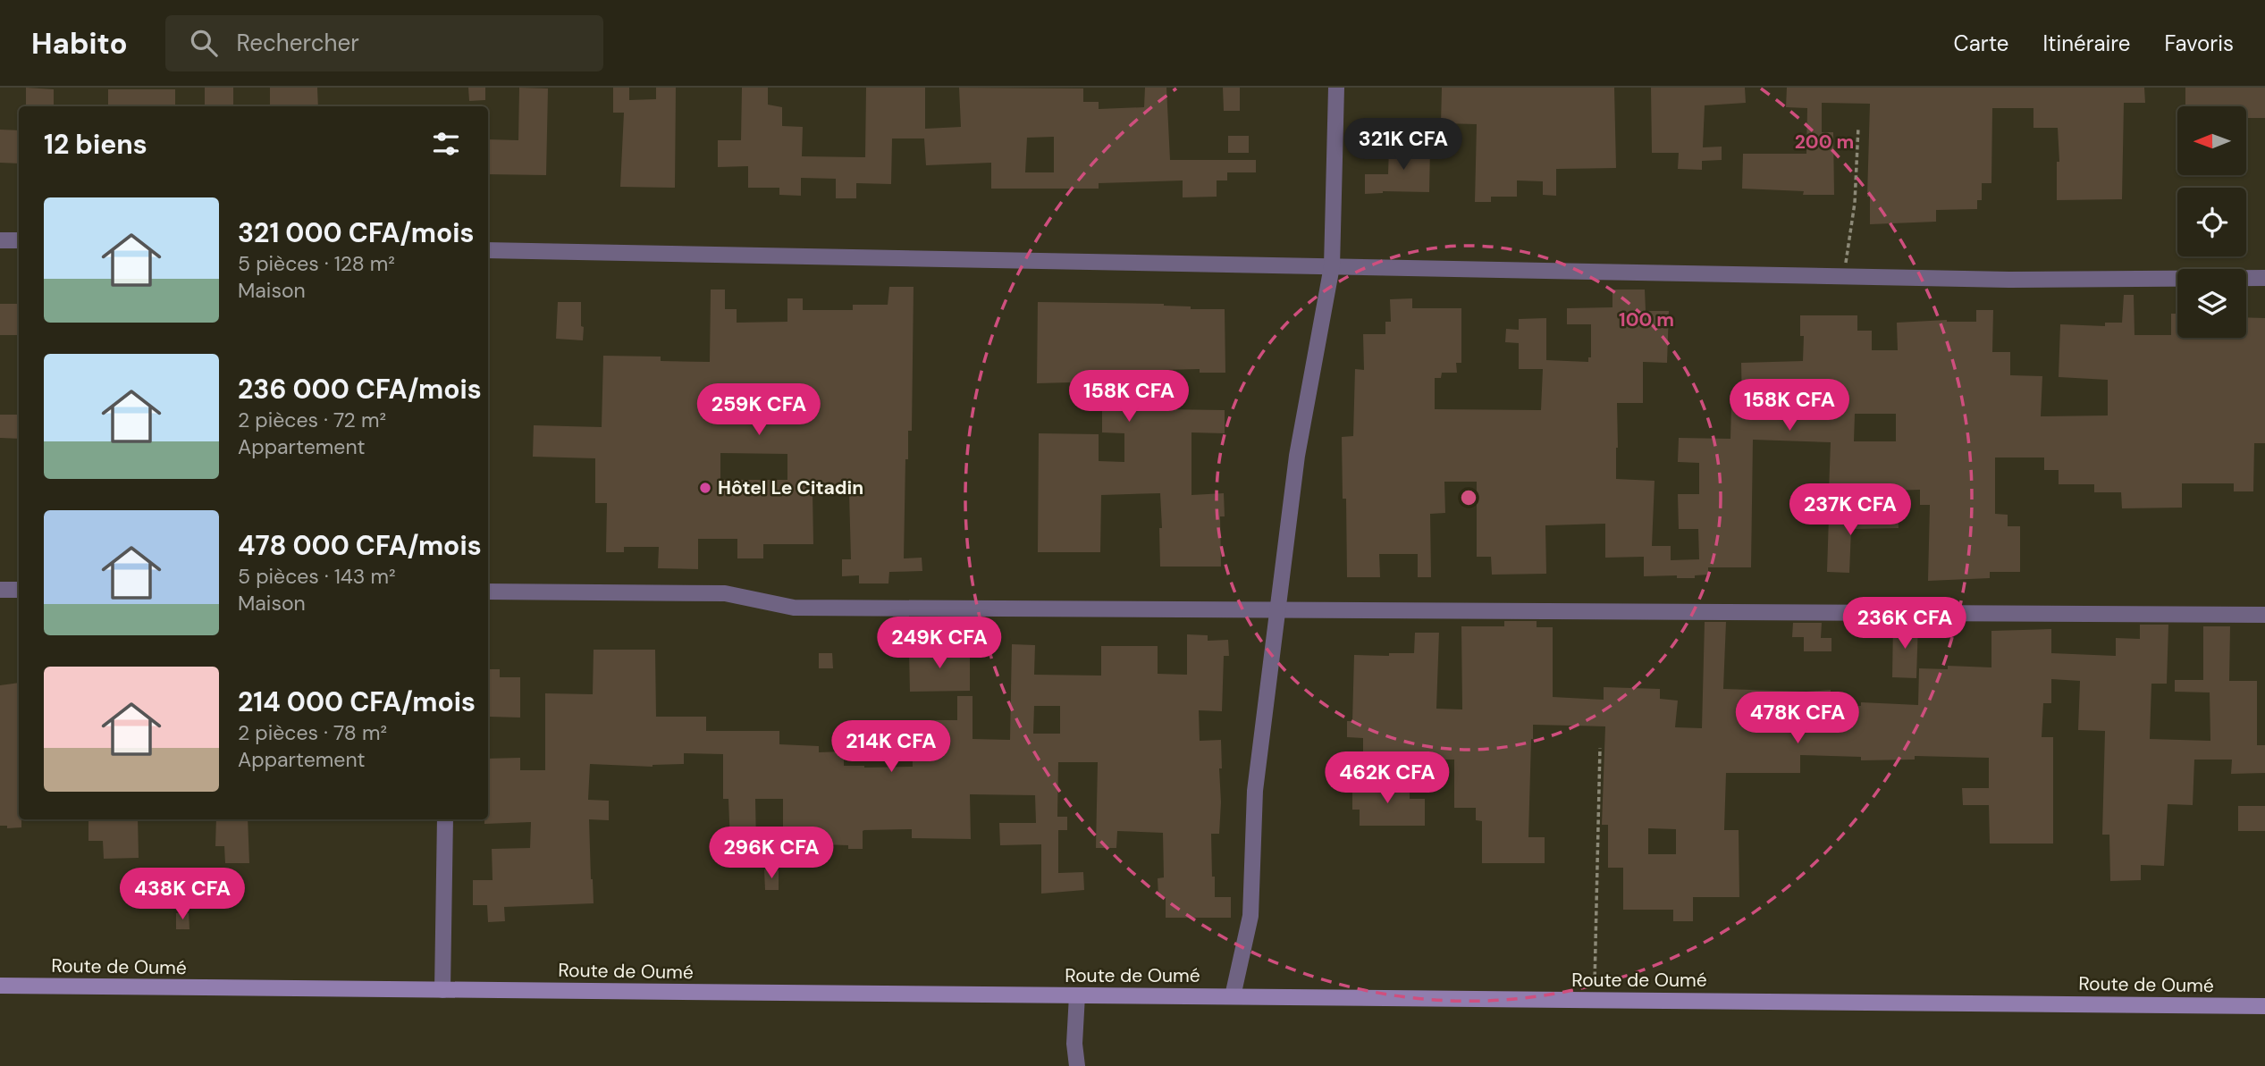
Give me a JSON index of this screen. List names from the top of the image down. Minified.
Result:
{"streets":{"street":["Route de Oumé"]},"places":["Hôtel Le Citadin"],"north":"left","page":{"header":"Habito","search":"Rechercher","nav":["Carte","Itinéraire","Favoris"],"heading":"12 biens","price":["321K CFA","158K CFA","158K CFA","259K CFA","237K CFA","236K CFA","249K CFA","478K CFA","214K CFA","462K CFA","296K CFA","438K CFA"],"list":[{"name":"321 000 CFA/mois","note":"5 pièces · 128 m² · Maison"},{"name":"236 000 CFA/mois","note":"2 pièces · 72 m² · Appartement"},{"name":"478 000 CFA/mois","note":"5 pièces · 143 m² · Maison"},{"name":"214 000 CFA/mois","note":"2 pièces · 78 m² · Appartement"}]},"rings":["200 m","100 m"]}
